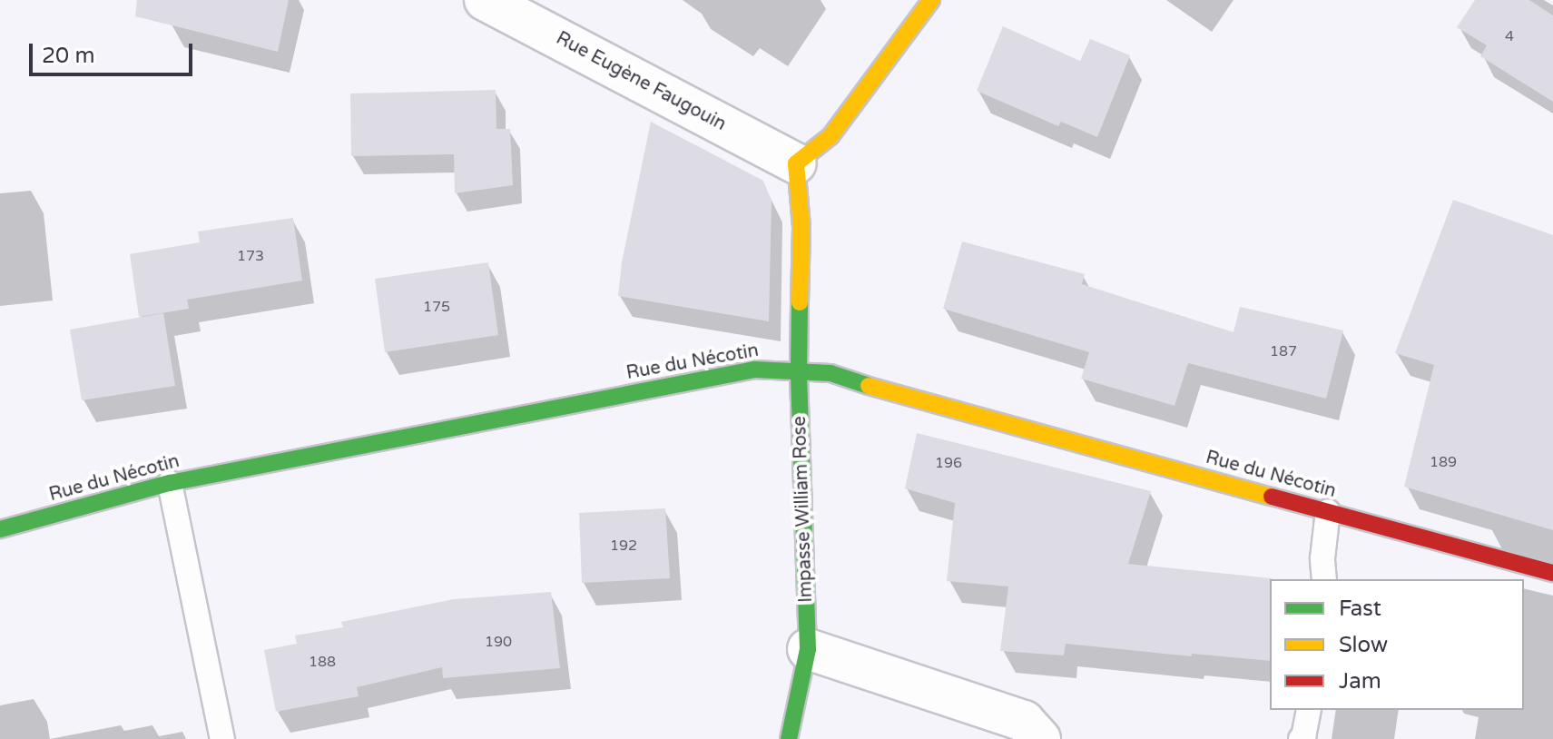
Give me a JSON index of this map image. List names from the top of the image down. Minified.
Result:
{"streets":{"street":["Rue Eugène Faugouin","Rue du Nécotin","Impasse William Rose"]},"crossings":[["Rue Eugène Faugouin","Impasse William Rose"],["Rue du Nécotin","Impasse William Rose"]],"house_numbers":["4","173","175","187","189","196","192","190","188"],"legend":["Fast","Slow","Jam"],"scale_bar":"20 m"}
